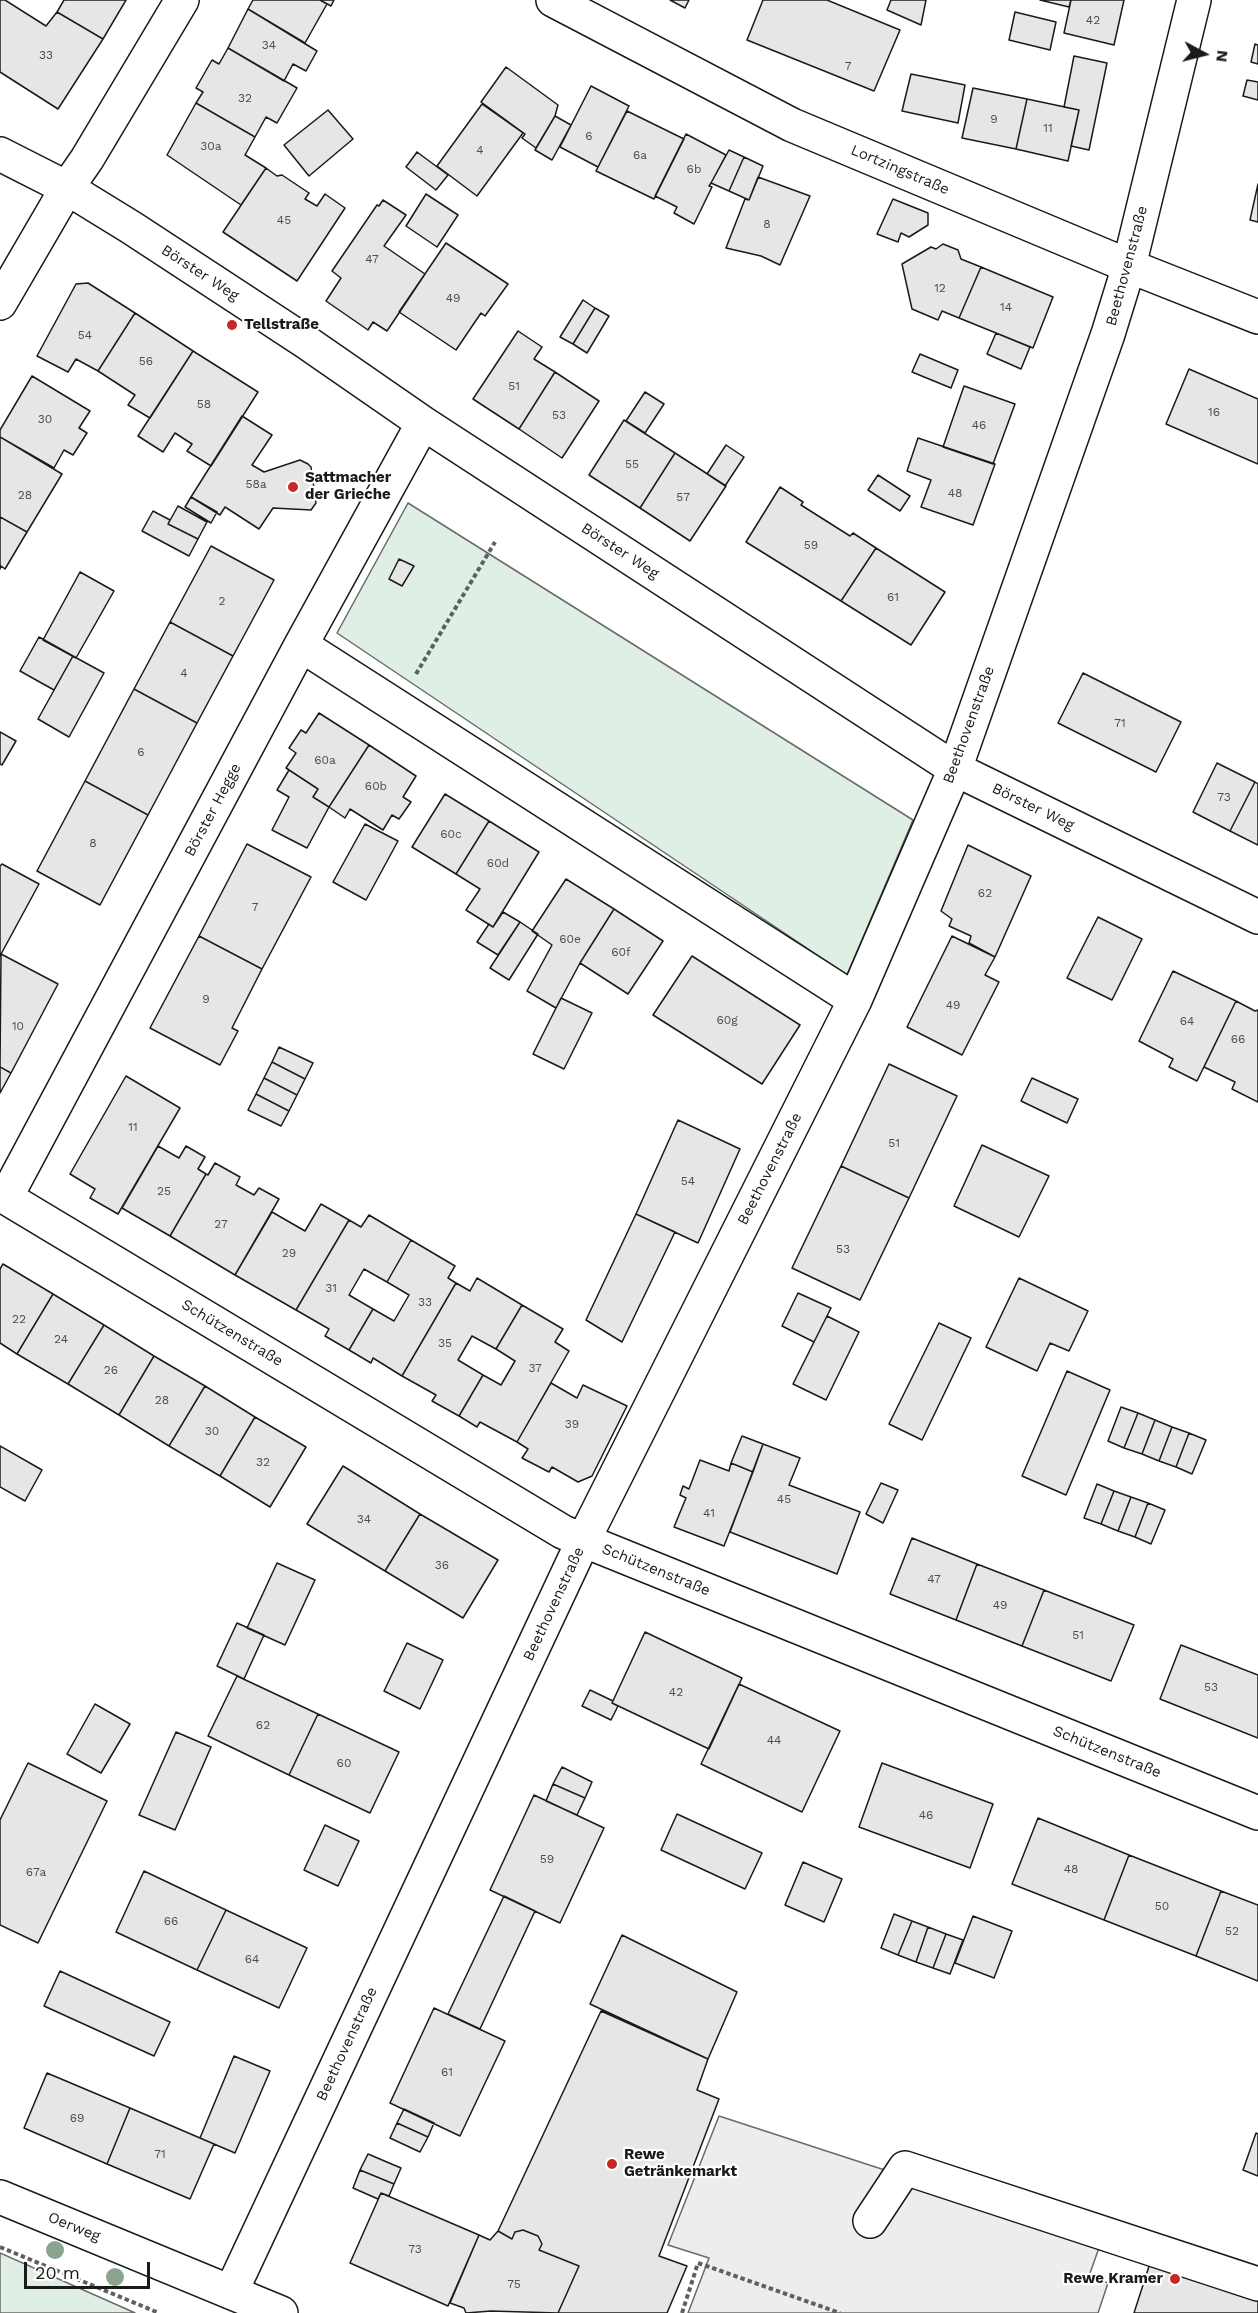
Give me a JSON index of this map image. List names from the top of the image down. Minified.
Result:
{"streets":{"street":["Lortzingstraße","Beethovenstraße","Börster Weg","Börster Hegge","Schützenstraße","Oerweg"]},"crossings":[["Lortzingstraße","Beethovenstraße"],["Beethovenstraße","Börster Weg"],["Beethovenstraße","Schützenstraße"],["Beethovenstraße","Oerweg"],["Börster Weg","Börster Hegge"],["Börster Hegge","Schützenstraße"]],"places":["Tellstraße","Sattmacher der Grieche","Rewe Getränkemarkt","Rewe Kramer"],"house_numbers":["42","34","33","7","32","9","11","6","30a","4","6a","6b","45","8","47","12","49","14","54","56","51","58","16","53","30","46","55","58a","48","28","57","59","61","2","4","71","6","60a","60b","73","60c","8","60d","62","7","60e","60f","9","49","60g","64","10","66","11","51","54","25","27","53","29","31","33","22","24","35","37","26","28","39","30","32","45","41","34","36","47","49","51","53","42","62","44","60","46","59","48","67a","50","66","52","64","61","69","71","73","75"],"scale_bar":"20 m","north":"right"}
